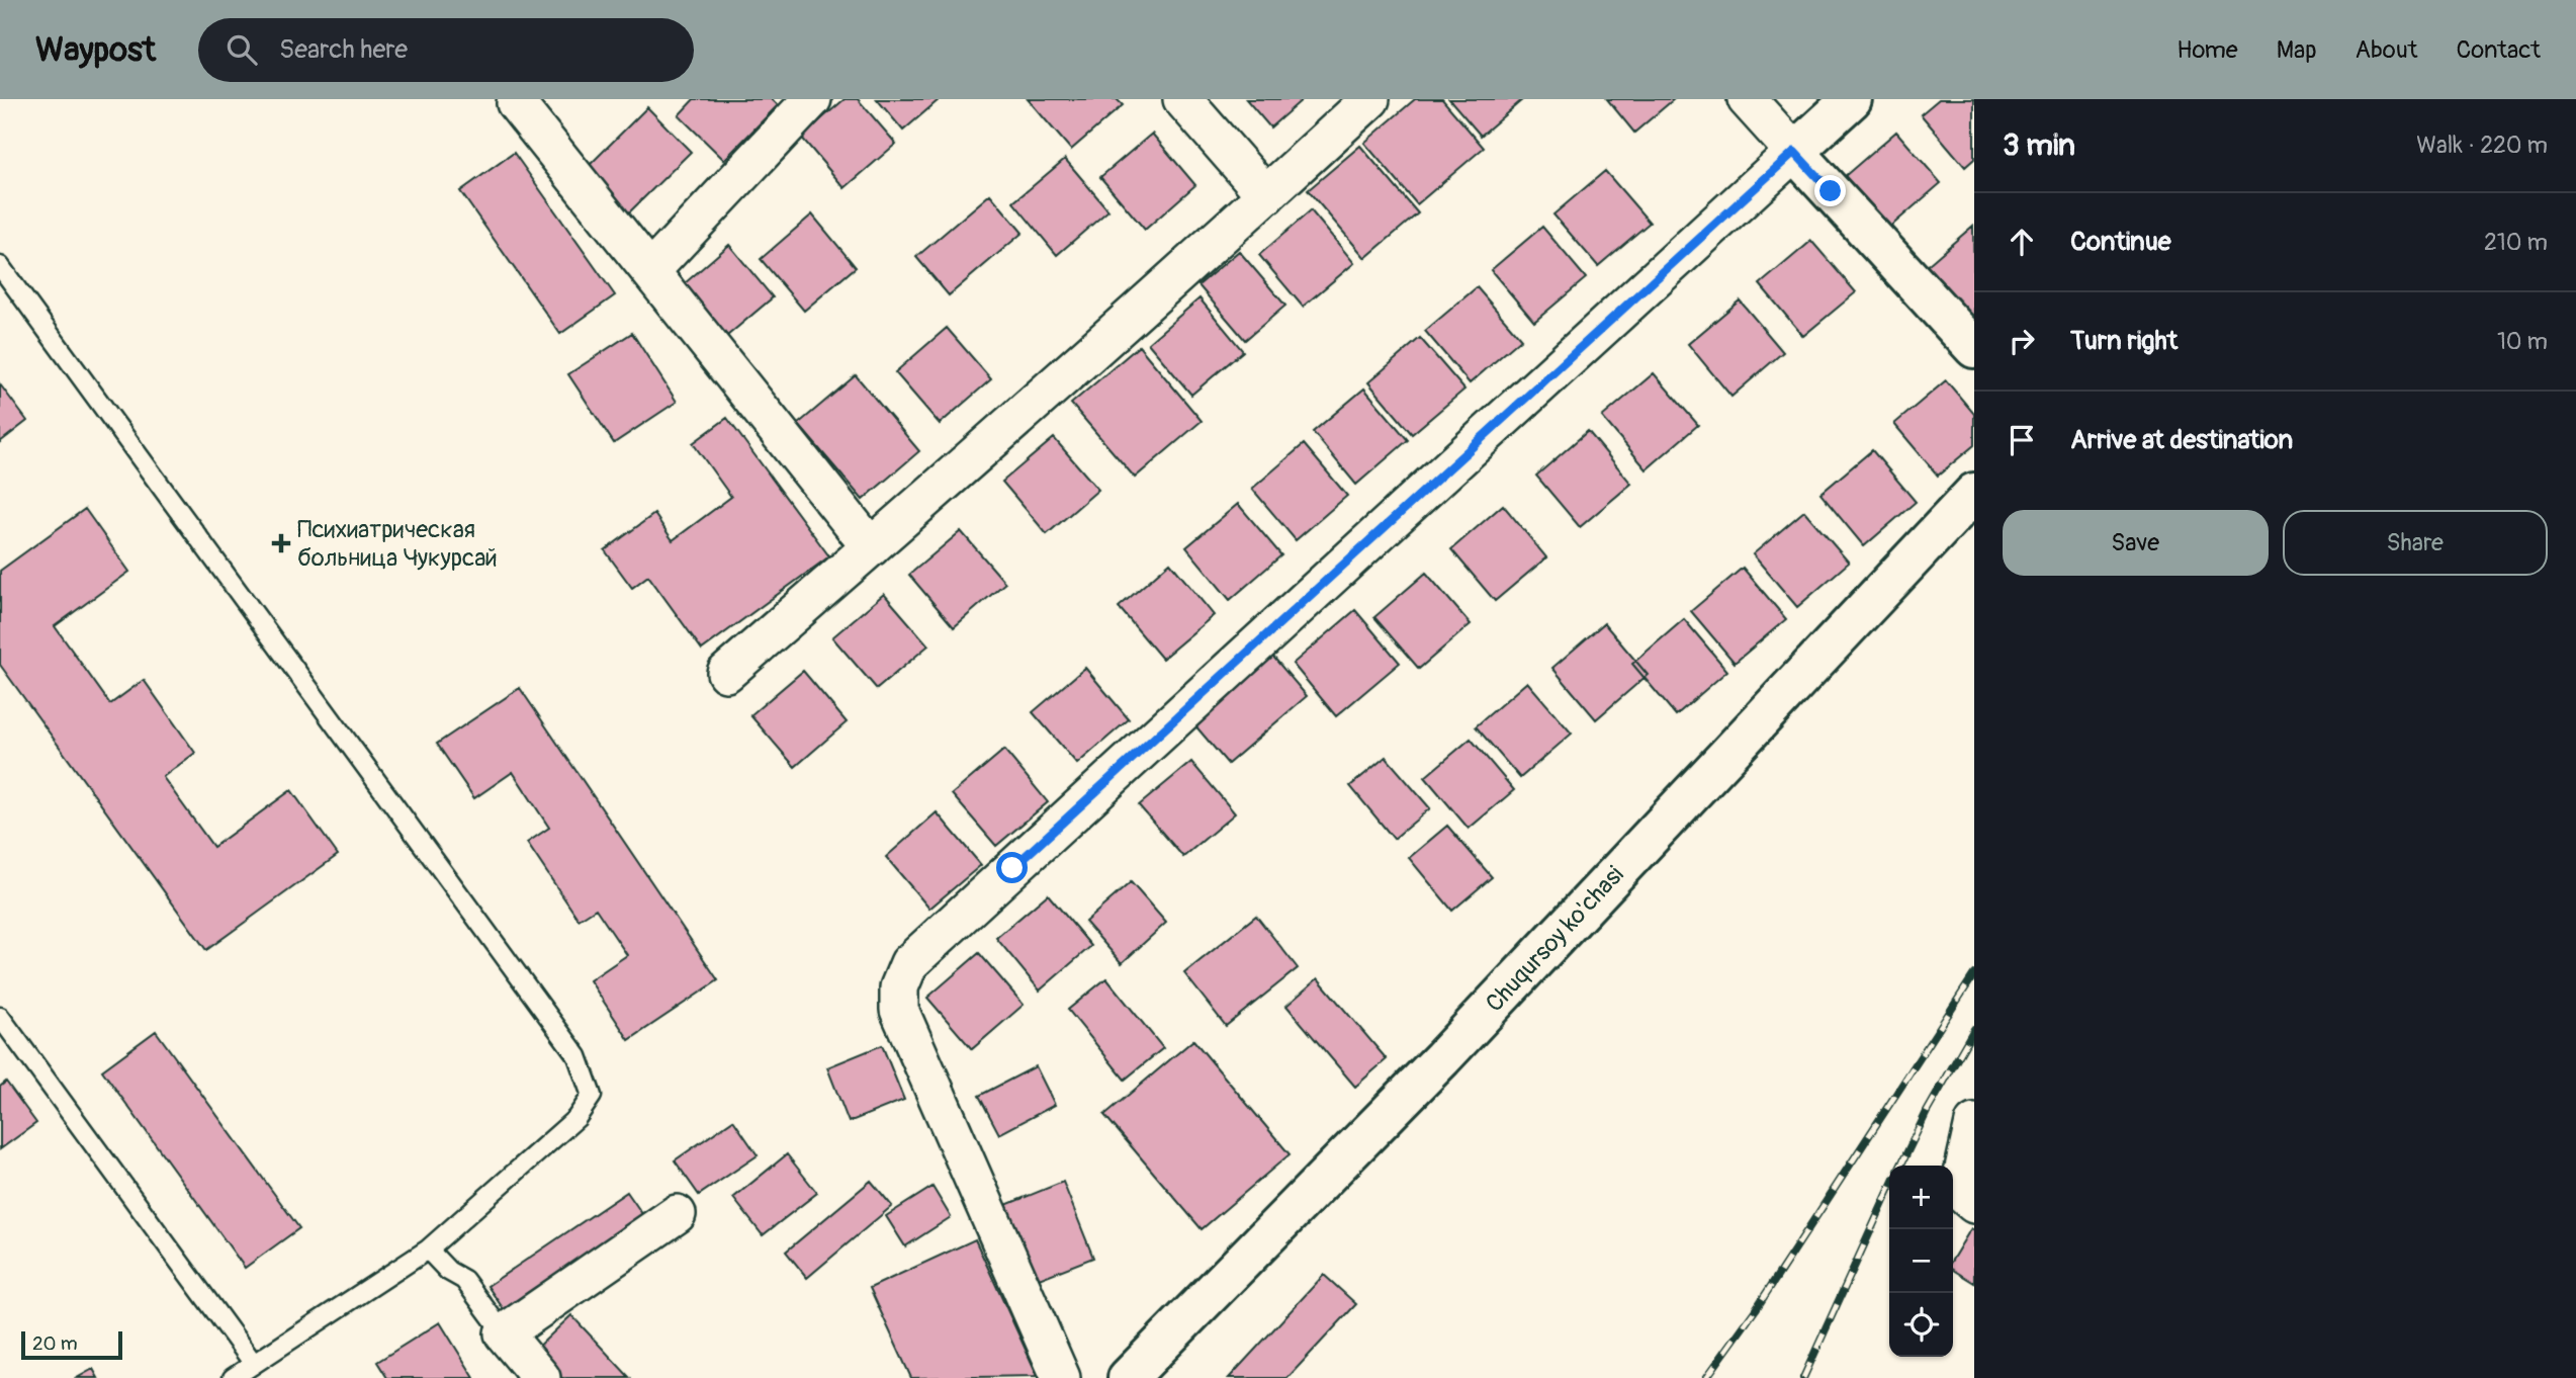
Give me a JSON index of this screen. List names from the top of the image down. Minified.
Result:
{"streets":{"street":["Chuqursoy ko'chasi"]},"places":{"health":["Психиатрическая больница Чукурсай"]},"scale_bar":"20 m","page":{"header":"Waypost","search":"Search here","nav":["Home","Map","About","Contact"],"heading":["3 min","Walk · 220 m"],"list":[["Continue","210 m"],["Turn right","10 m"],"Arrive at destination"],"buttons":["Save","Share"],"map_buttons":["+","−"],"scale":"20 m"}}
